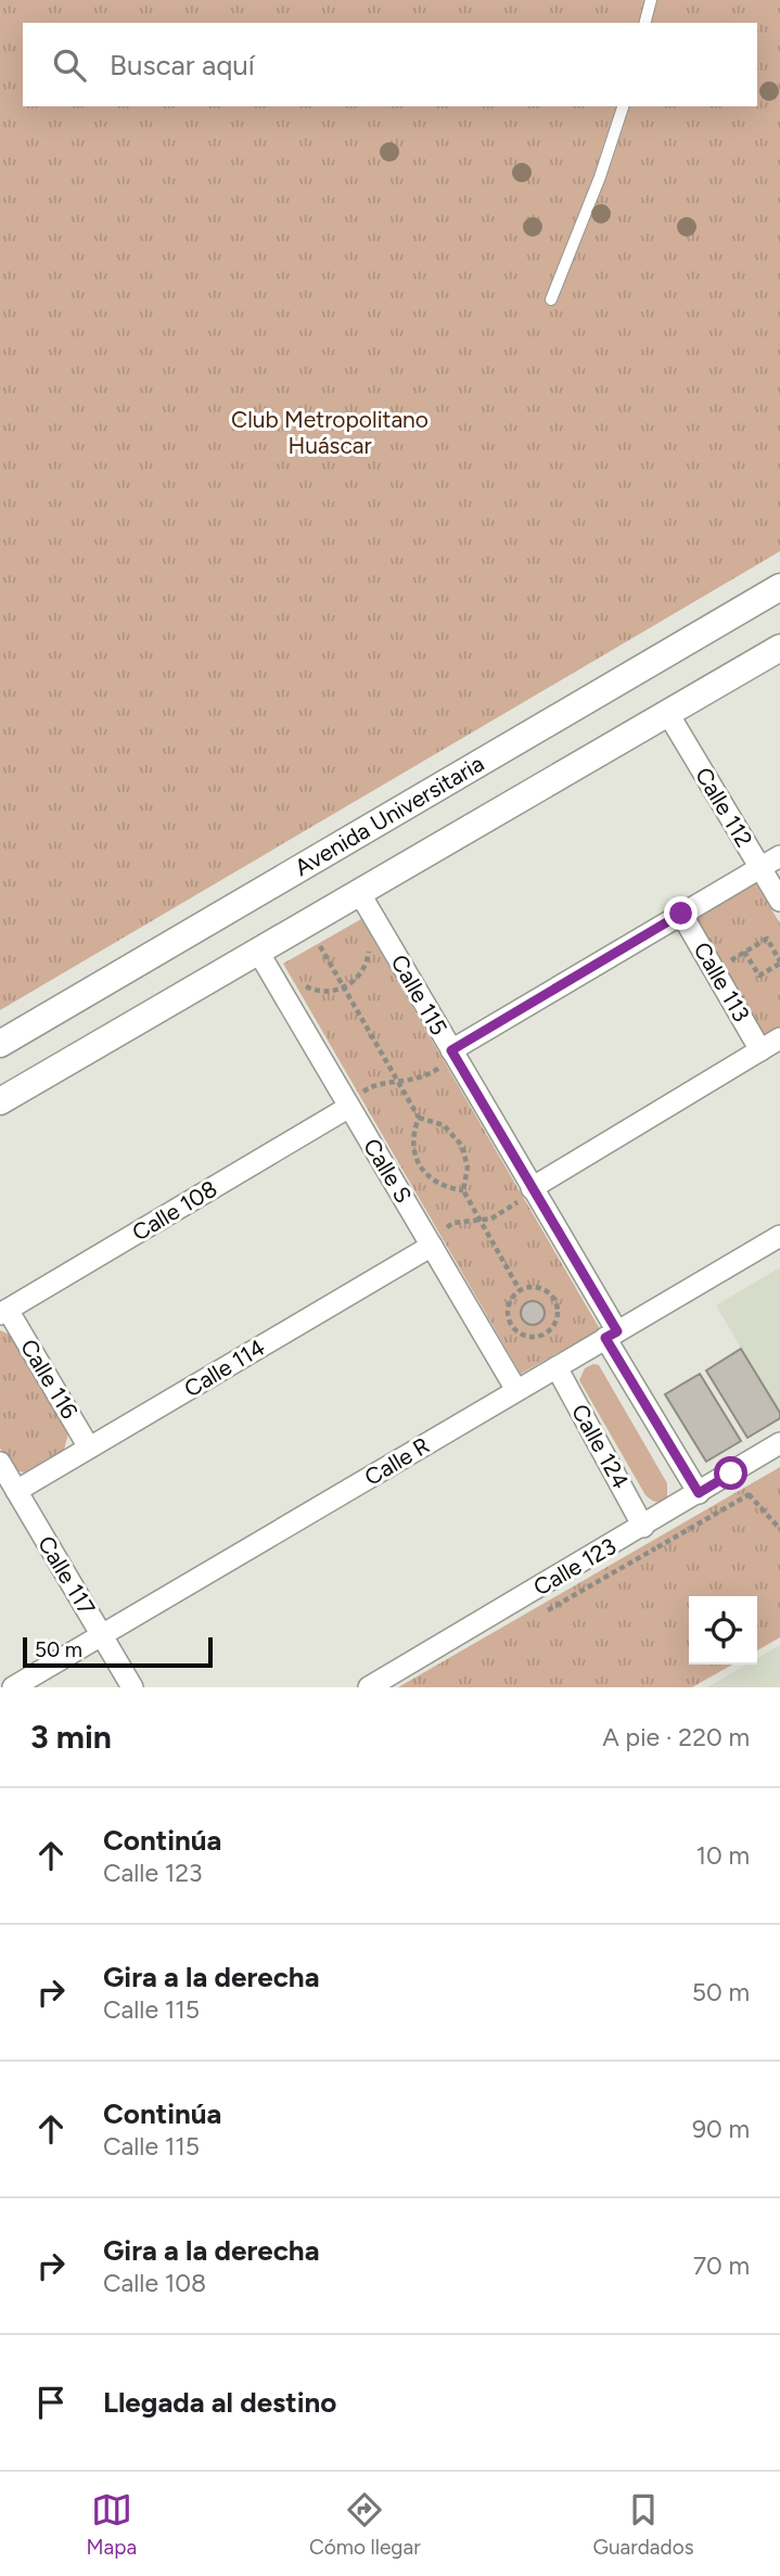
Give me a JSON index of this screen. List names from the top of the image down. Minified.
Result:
{"streets":{"street":["Calle 112","Avenida Universitaria","Calle 113","Calle 115","Calle S","Calle 108","Calle 114","Calle 116","Calle 124","Calle R","Calle 123","Calle 117"]},"crossings":[["Calle 115","Calle R"],["Calle 115","Calle 123"],["Calle S","Calle 108"],["Calle S","Calle 114"],["Calle S","Calle R"],["Calle 108","Calle 116"],["Calle 114","Calle 116"],["Calle 114","Calle 117"],["Calle 124","Calle R"],["Calle 124","Calle 123"],["Calle R","Calle 117"]],"parks":["Club Metropolitano Huáscar"],"scale_bar":"50 m","page":{"search":"Buscar aquí","scale":"50 m","heading":["3 min","A pie · 220 m"],"list":[["Continúa","Calle 123","10 m"],["Gira a la derecha","Calle 115","50 m"],["Continúa","Calle 115","90 m"],["Gira a la derecha","Calle 108","70 m"],"Llegada al destino"],"nav":["Mapa","Cómo llegar","Guardados"]}}
